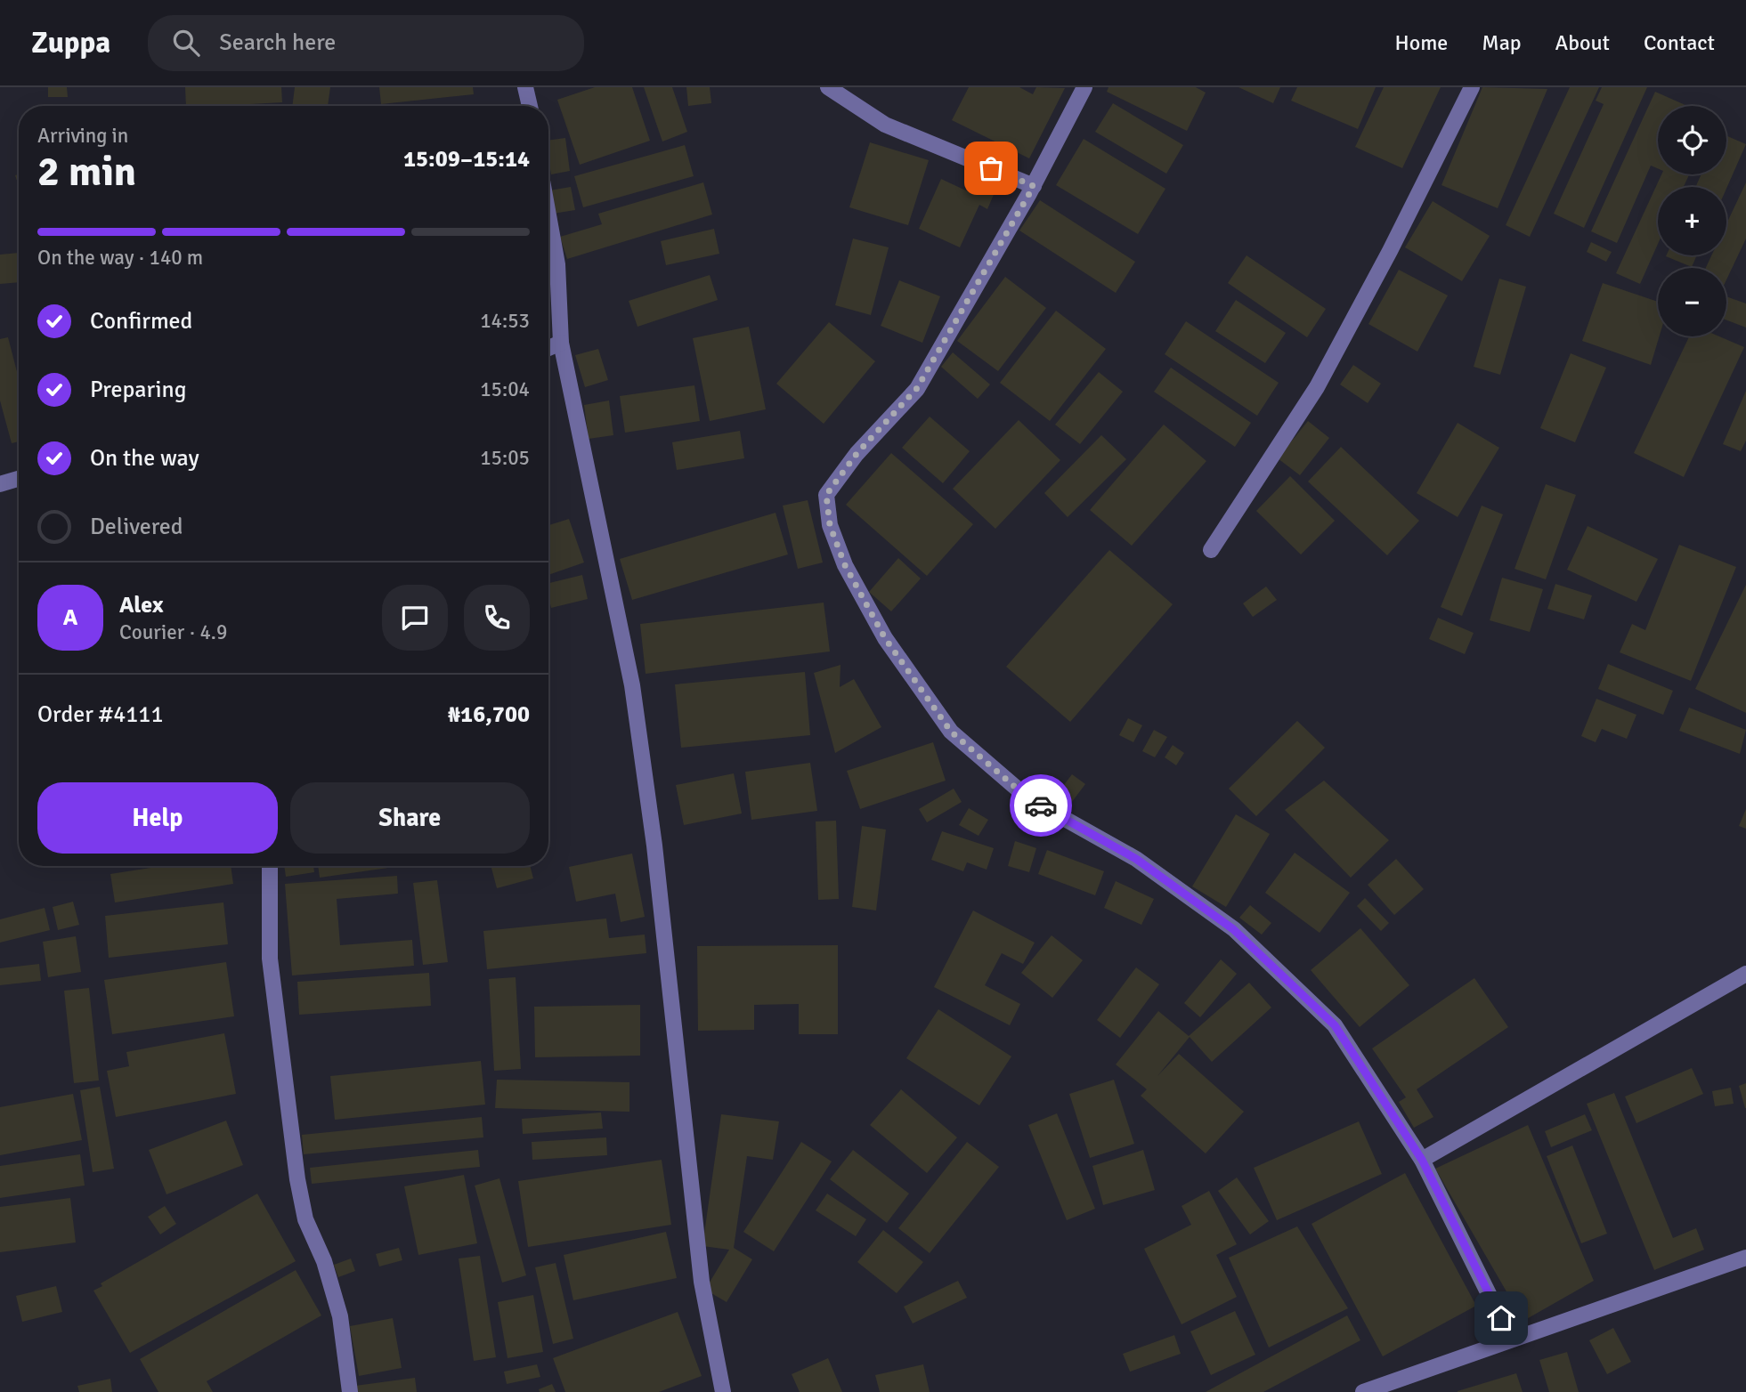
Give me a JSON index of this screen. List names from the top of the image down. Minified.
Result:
{"page":{"header":"Zuppa","search":"Search here","nav":["Home","Map","About","Contact"],"map_buttons":["+","−"],"heading":["2 min","Arriving in","15:09–15:14"],"panel":["Alex","Courier · 4.9","Order #4111","₦16,700"],"bar":"On the way · 140 m","list":[["Confirmed","14:53"],["Preparing","15:04"],["On the way","15:05"],"Delivered"],"round":"A","buttons":["Help","Share"]}}
